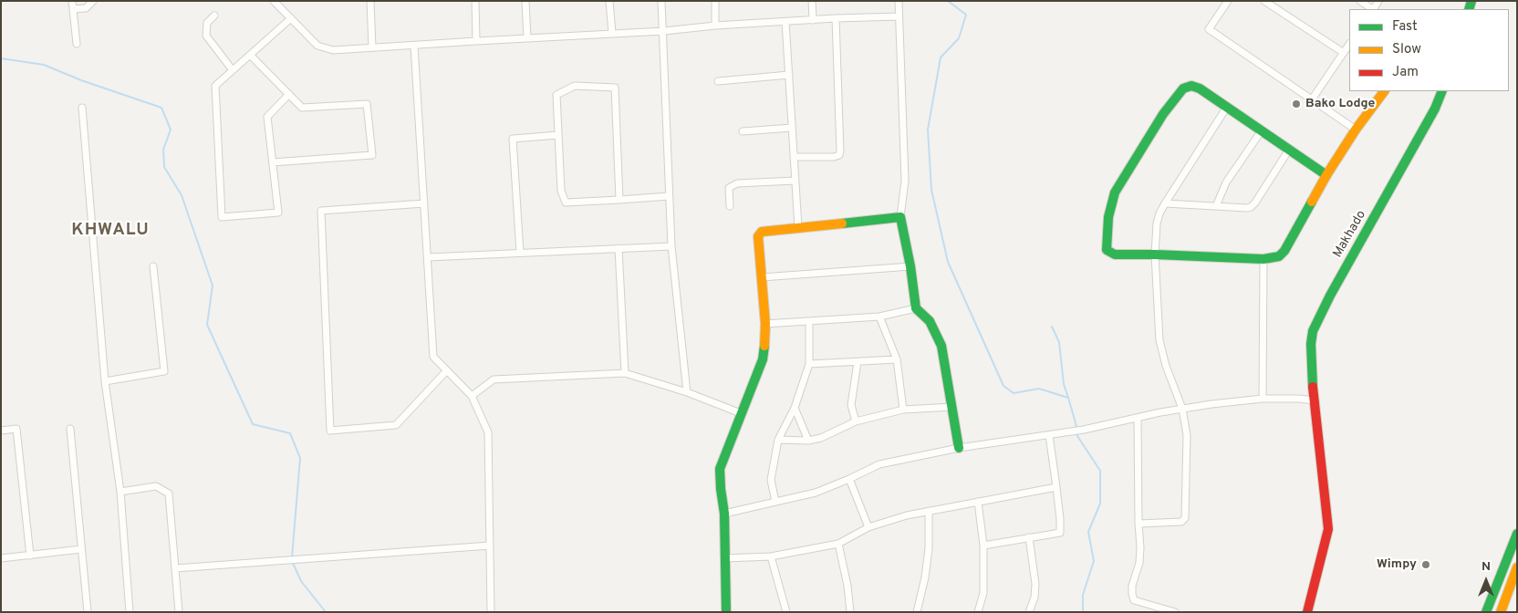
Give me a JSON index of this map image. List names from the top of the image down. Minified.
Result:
{"streets":{"main road":["Makhado"]},"districts":["KHWALU"],"places":["Bako Lodge","Wimpy"],"legend":["Fast","Slow","Jam"],"north":"top"}
